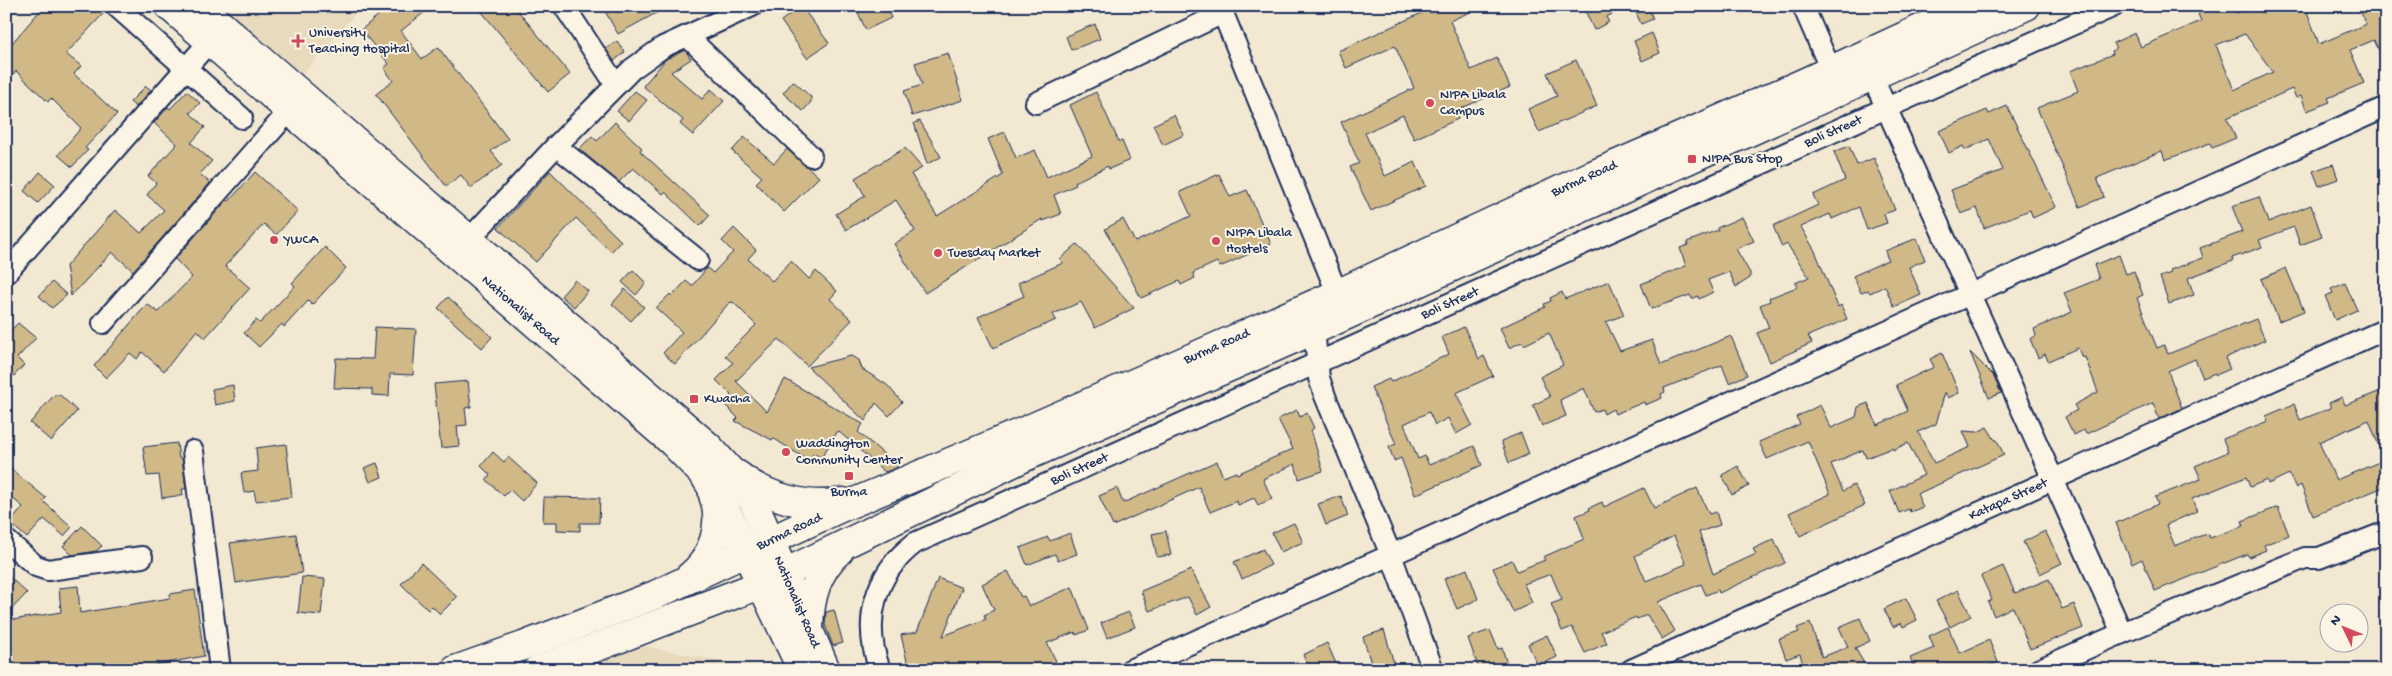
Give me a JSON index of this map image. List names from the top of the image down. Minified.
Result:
{"streets":{"main road":["Burma Road","Nationalist Road"],"street":["Boli Street","Katapa Street"]},"crossings":[["Burma Road","Nationalist Road"]],"places":{"health":["University Teaching Hospital"],"other":["NIPA Libala Campus","YWCA","NIPA Libala Hostels","Tuesday Market","Waddington Community Center"],"transit":["NIPA Bus Stop","Kwacha","Burma"]},"north":"top left"}
